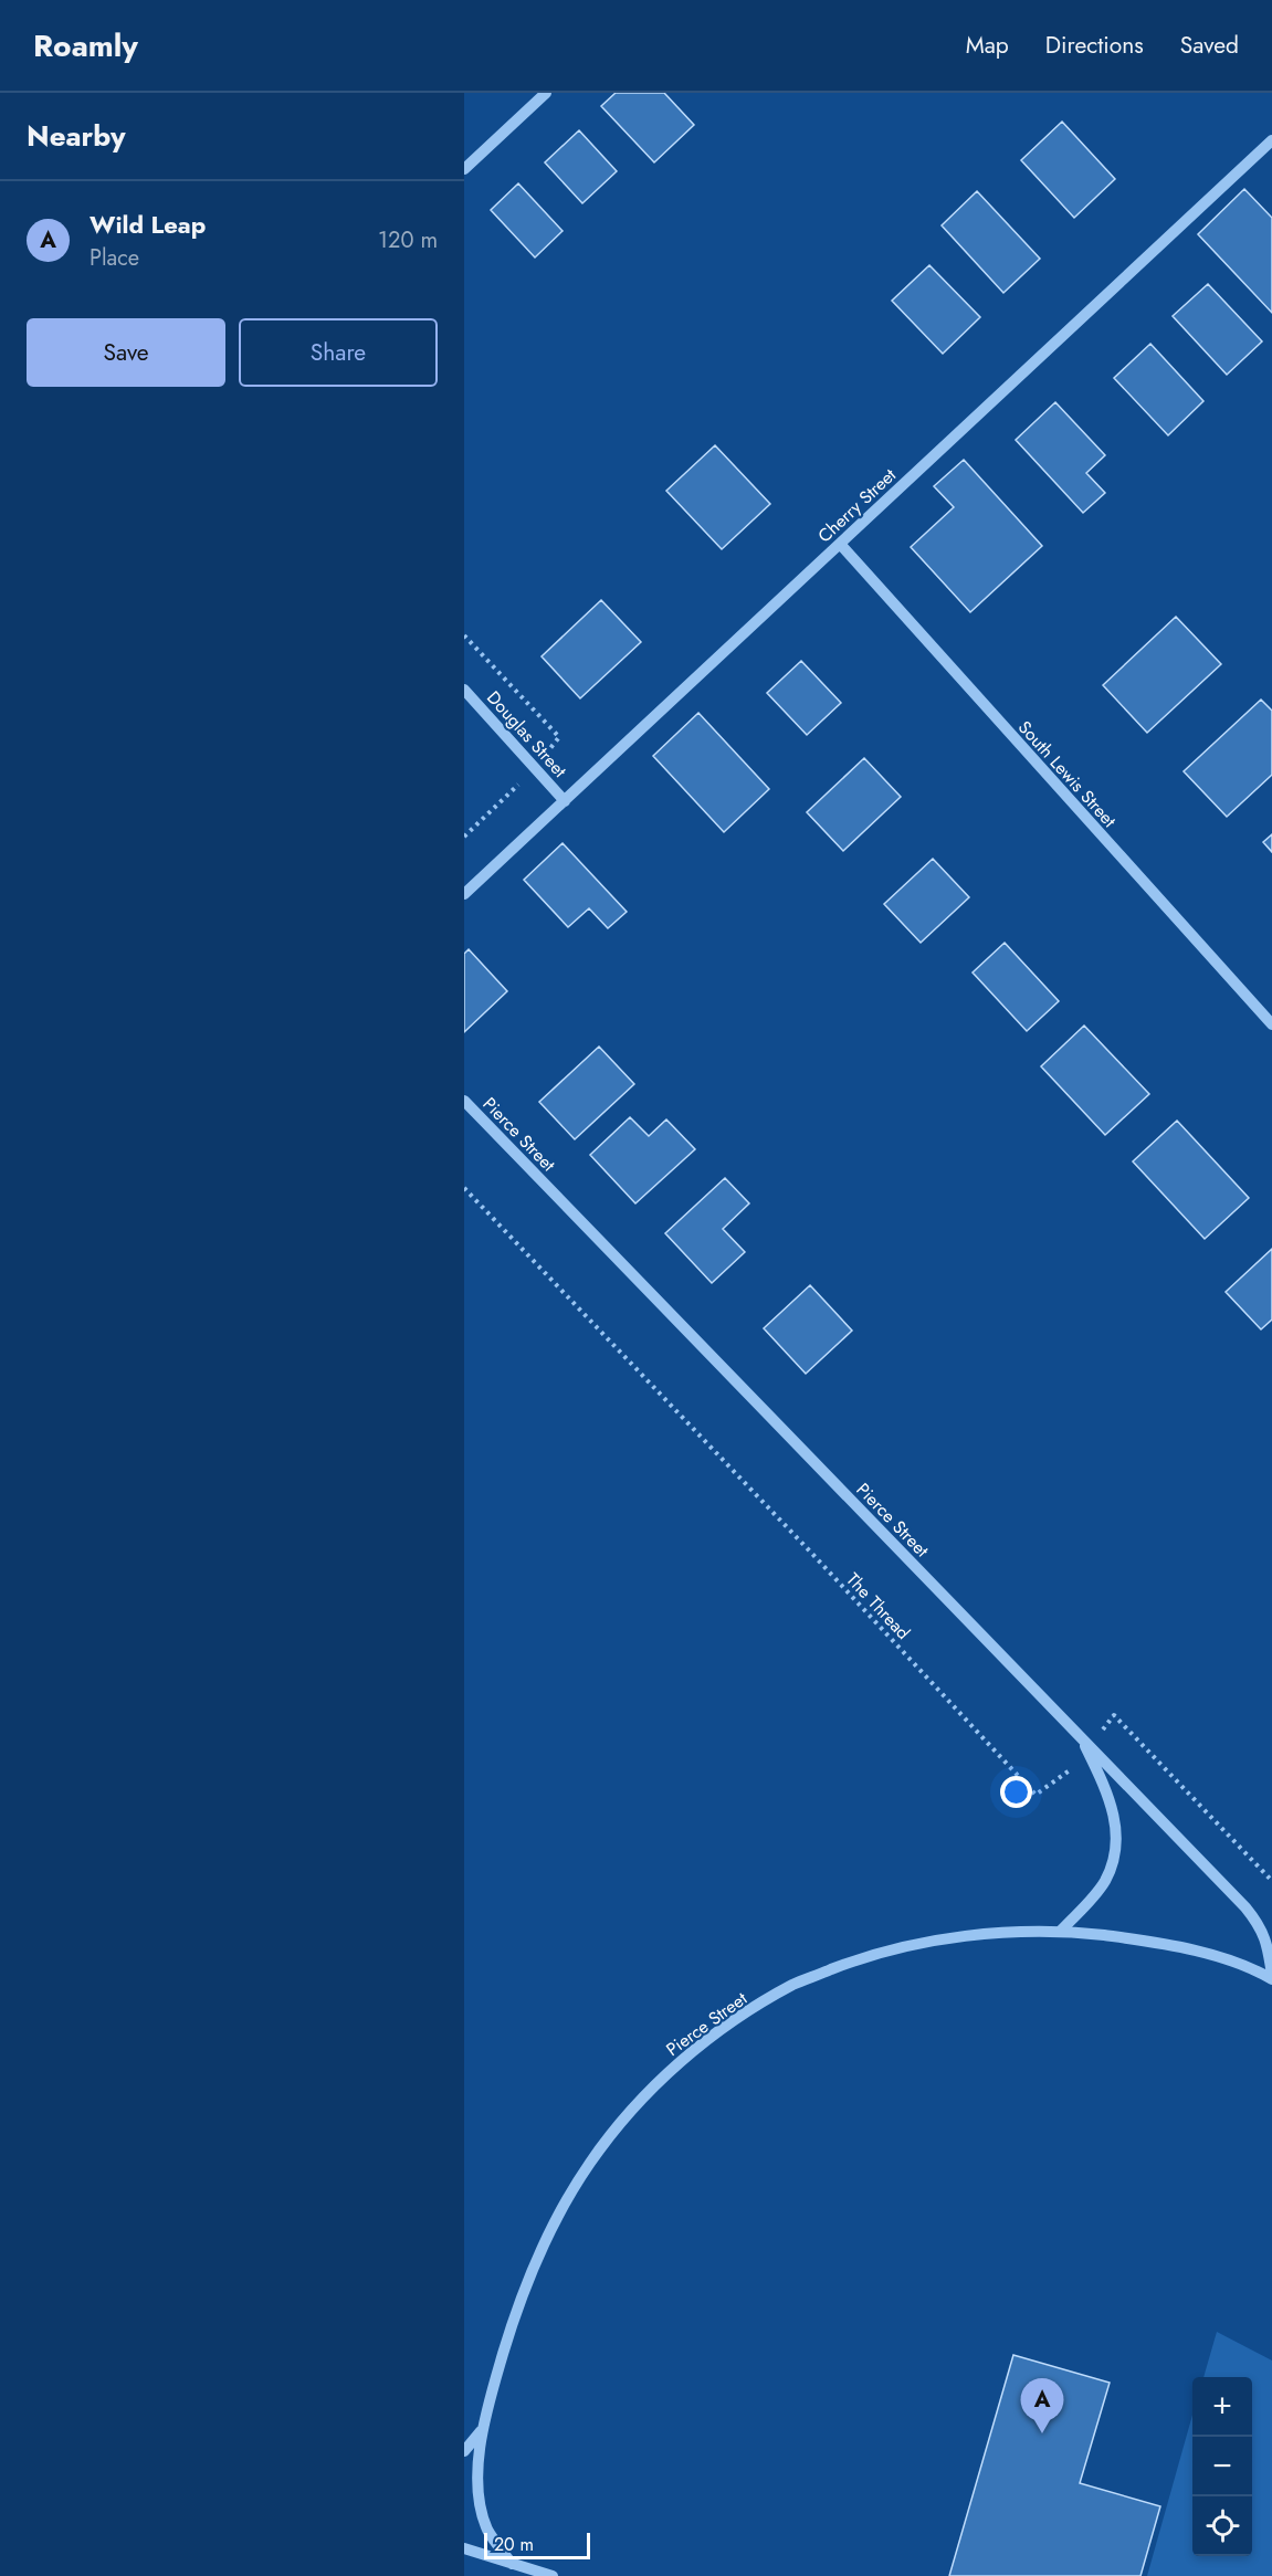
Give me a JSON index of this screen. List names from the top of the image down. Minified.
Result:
{"streets":{"street":["Cherry Street","Douglas Street","South Lewis Street","Pierce Street"],"path":["The Thread"]},"crossings":[["Cherry Street","Douglas Street"],["Cherry Street","South Lewis Street"],["Pierce Street","The Thread"]],"scale_bar":"20 m","page":{"header":"Roamly","nav":["Map","Directions","Saved"],"heading":"Nearby","list":[{"mark":"A","name":"Wild Leap","note":"Place","value":"120 m"}],"buttons":["Save","Share"],"map_buttons":["+","−"],"pins":"A","scale":"20 m"}}
